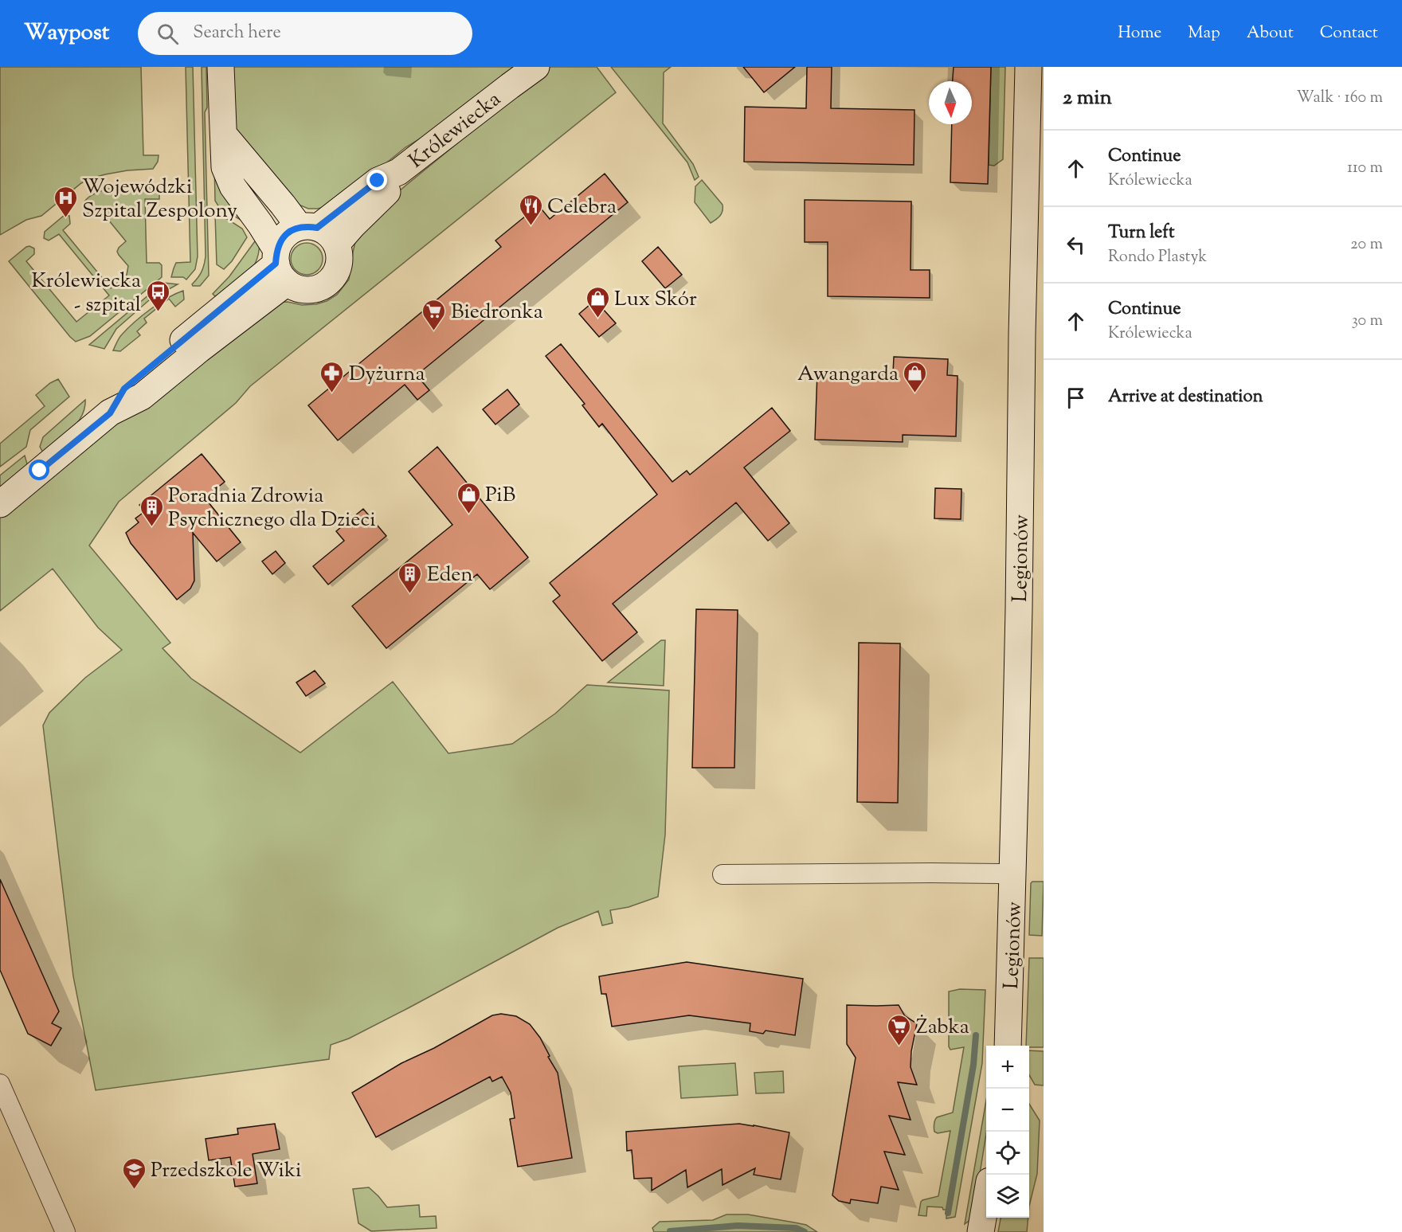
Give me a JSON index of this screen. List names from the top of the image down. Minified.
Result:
{"streets":{"street":["Królewiecka","Legionów"]},"places":{"hospital":["Wojewódzki Szpital Zespolony"],"restaurant":["Celebra"],"bus stop":["Królewiecka - szpital"],"shop":["Lux Skór","Awangarda","PiB"],"supermarket":["Biedronka","Żabka"],"pharmacy":["Dyżurna"],"building":["Poradnia Zdrowia Psychicznego dla Dzieci","Eden"],"school or university":["Przedszkole Wiki"]},"north":"bottom","page":{"header":"Waypost","search":"Search here","nav":["Home","Map","About","Contact"],"heading":["2 min","Walk · 160 m"],"list":[["Continue","Królewiecka","110 m"],["Turn left","Rondo Plastyk","20 m"],["Continue","Królewiecka","30 m"],"Arrive at destination"],"map_buttons":["+","−"]}}
